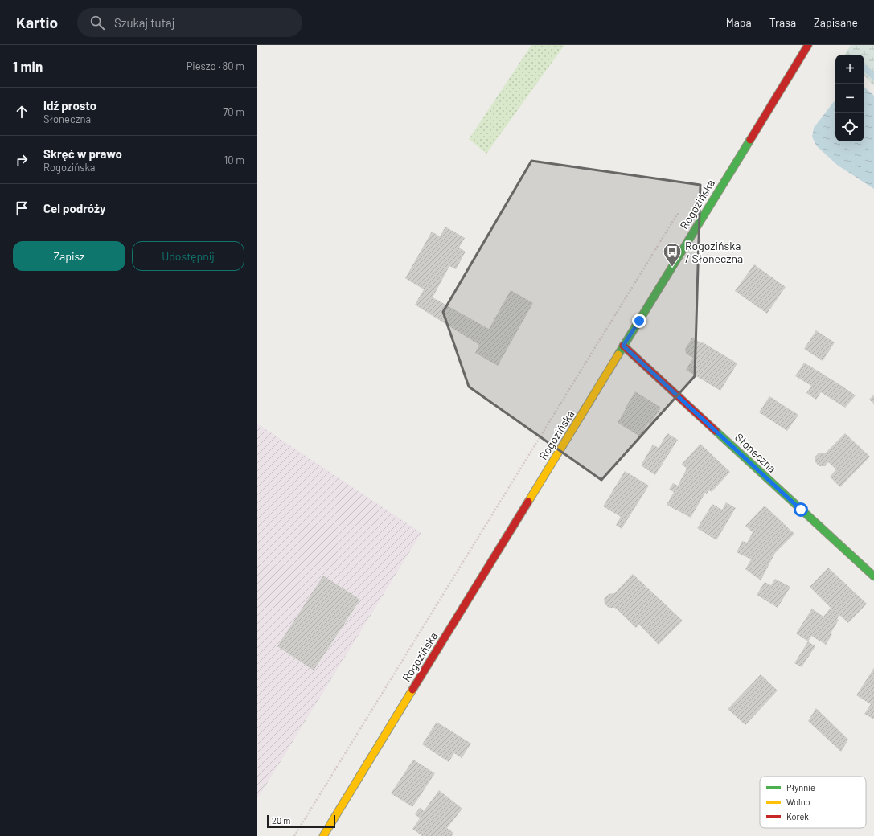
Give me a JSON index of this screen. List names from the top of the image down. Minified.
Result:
{"streets":{"street":["Rogozińska","Słoneczna"]},"crossings":[["Rogozińska","Słoneczna"]],"places":{"bus stop":["Rogozińska / Słoneczna"]},"legend":["Płynnie","Wolno","Korek"],"scale_bar":"20 m","page":{"header":"Kartio","search":"Szukaj tutaj","nav":["Mapa","Trasa","Zapisane"],"heading":["1 min","Pieszo · 80 m"],"map_buttons":["+","−"],"list":[["Idź prosto","Słoneczna","70 m"],["Skręć w prawo","Rogozińska","10 m"],"Cel podróży"],"buttons":["Zapisz","Udostępnij"],"scale":"20 m"}}
